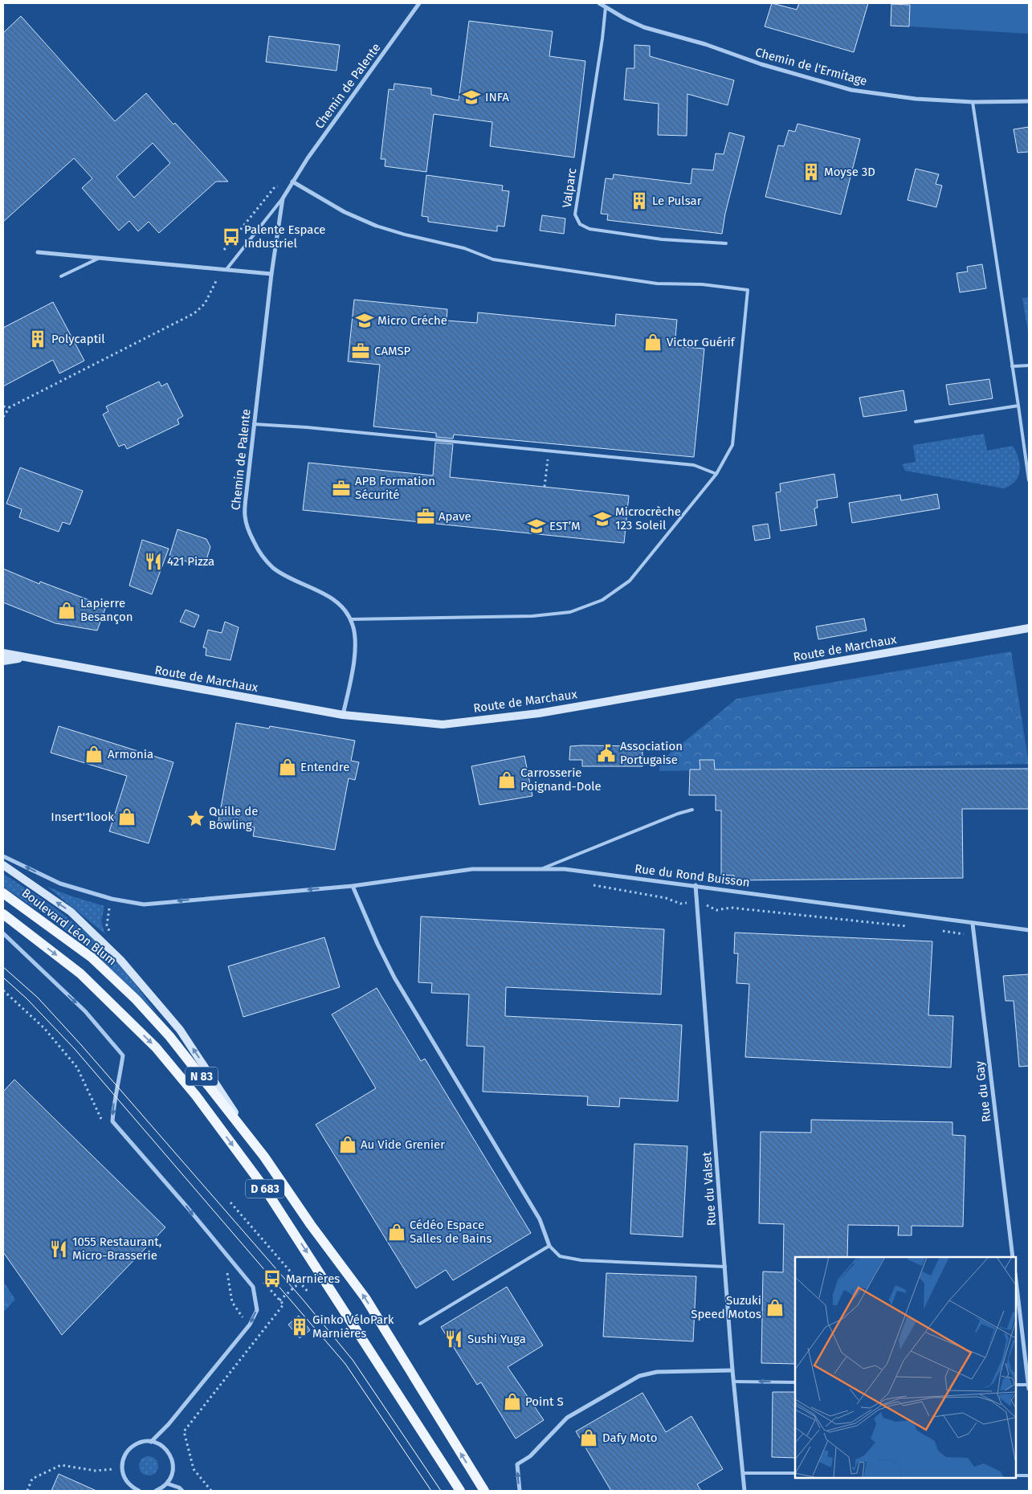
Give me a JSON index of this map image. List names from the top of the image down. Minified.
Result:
{"streets":{"main road":["Route de Marchaux","Boulevard Léon Blum","N 83","D 683"],"street":["Chemin de l'Ermitage","Chemin de Palente","Rue du Rond Buisson","Rue du Gay","Rue du Valset"],"lane":["Valparc"]},"crossings":[["Chemin de l'Ermitage","Valparc"],["Chemin de Palente","Route de Marchaux"],["Rue du Rond Buisson","Rue du Gay"],["Rue du Rond Buisson","Rue du Valset"],["Boulevard Léon Blum","D 683"]],"places":{"school or university":["INFA","Micro Créche","Microcrèche 123 Soleil","EST’M"],"building":["Moyse 3D","Le Pulsar","Polycaptil","Ginko VéloPark Marnières"],"bus stop":["Palente Espace Industriel","Marnières"],"shop":["Victor Guérif","Lapierre Besançon","Armonia","Entendre","Carrosserie Poignand-Dole","Insert'1look","Au Vide Grenier","Cédéo Espace Salles de Bains","Suzuki Speed Motos","Point S","Dafy Moto"],"office":["CAMSP","APB Formation Sécurité","Apave"],"restaurant":["421 Pizza","1055 Restaurant, Micro-Brasserie","Sushi Yuga"],"public building":["Association Portugaise"],"place":["Quille de Bowling"]}}
